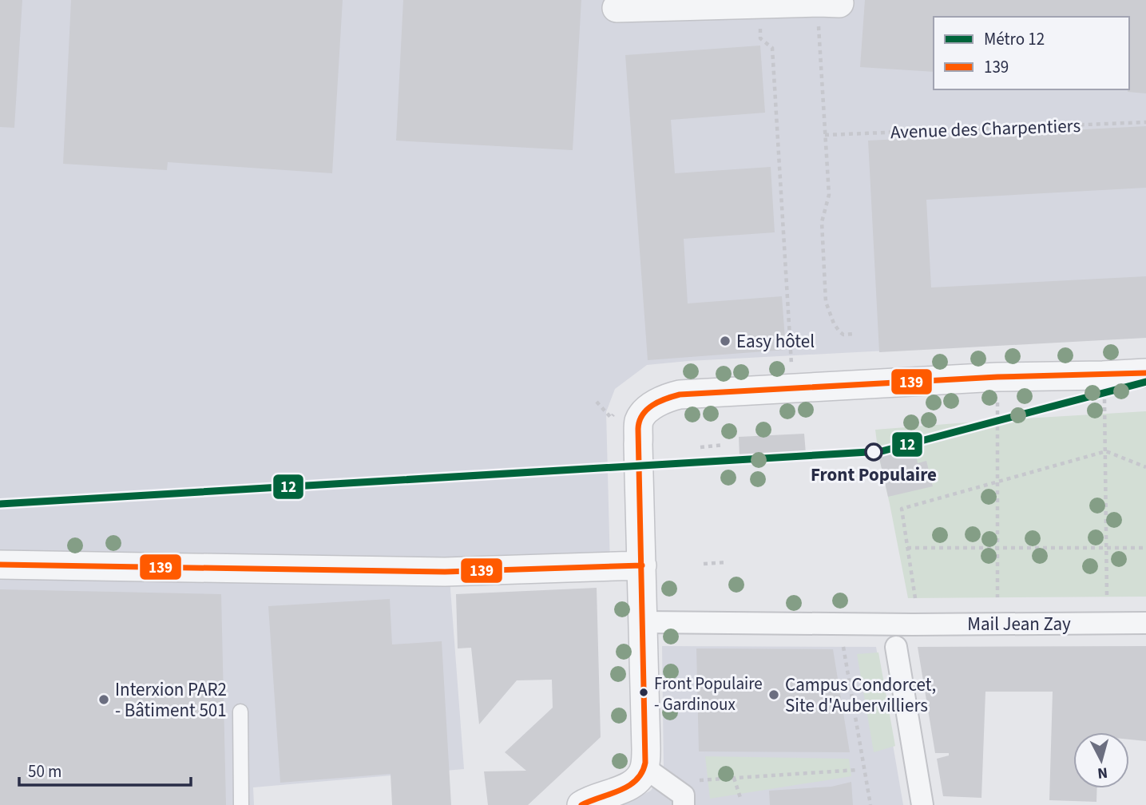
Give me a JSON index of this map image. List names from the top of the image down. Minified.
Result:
{"streets":{"street":["Mail Jean Zay"],"path":["Avenue des Charpentiers"]},"places":["Easy hôtel","Front Populaire","Front Populaire - Gardinoux","Campus Condorcet, Site d'Aubervilliers","Interxion PAR2 - Bâtiment 501"],"lines":["transit line 139","metro line 12"],"legend":["Métro 12","139"],"scale_bar":"50 m","north":"bottom"}
